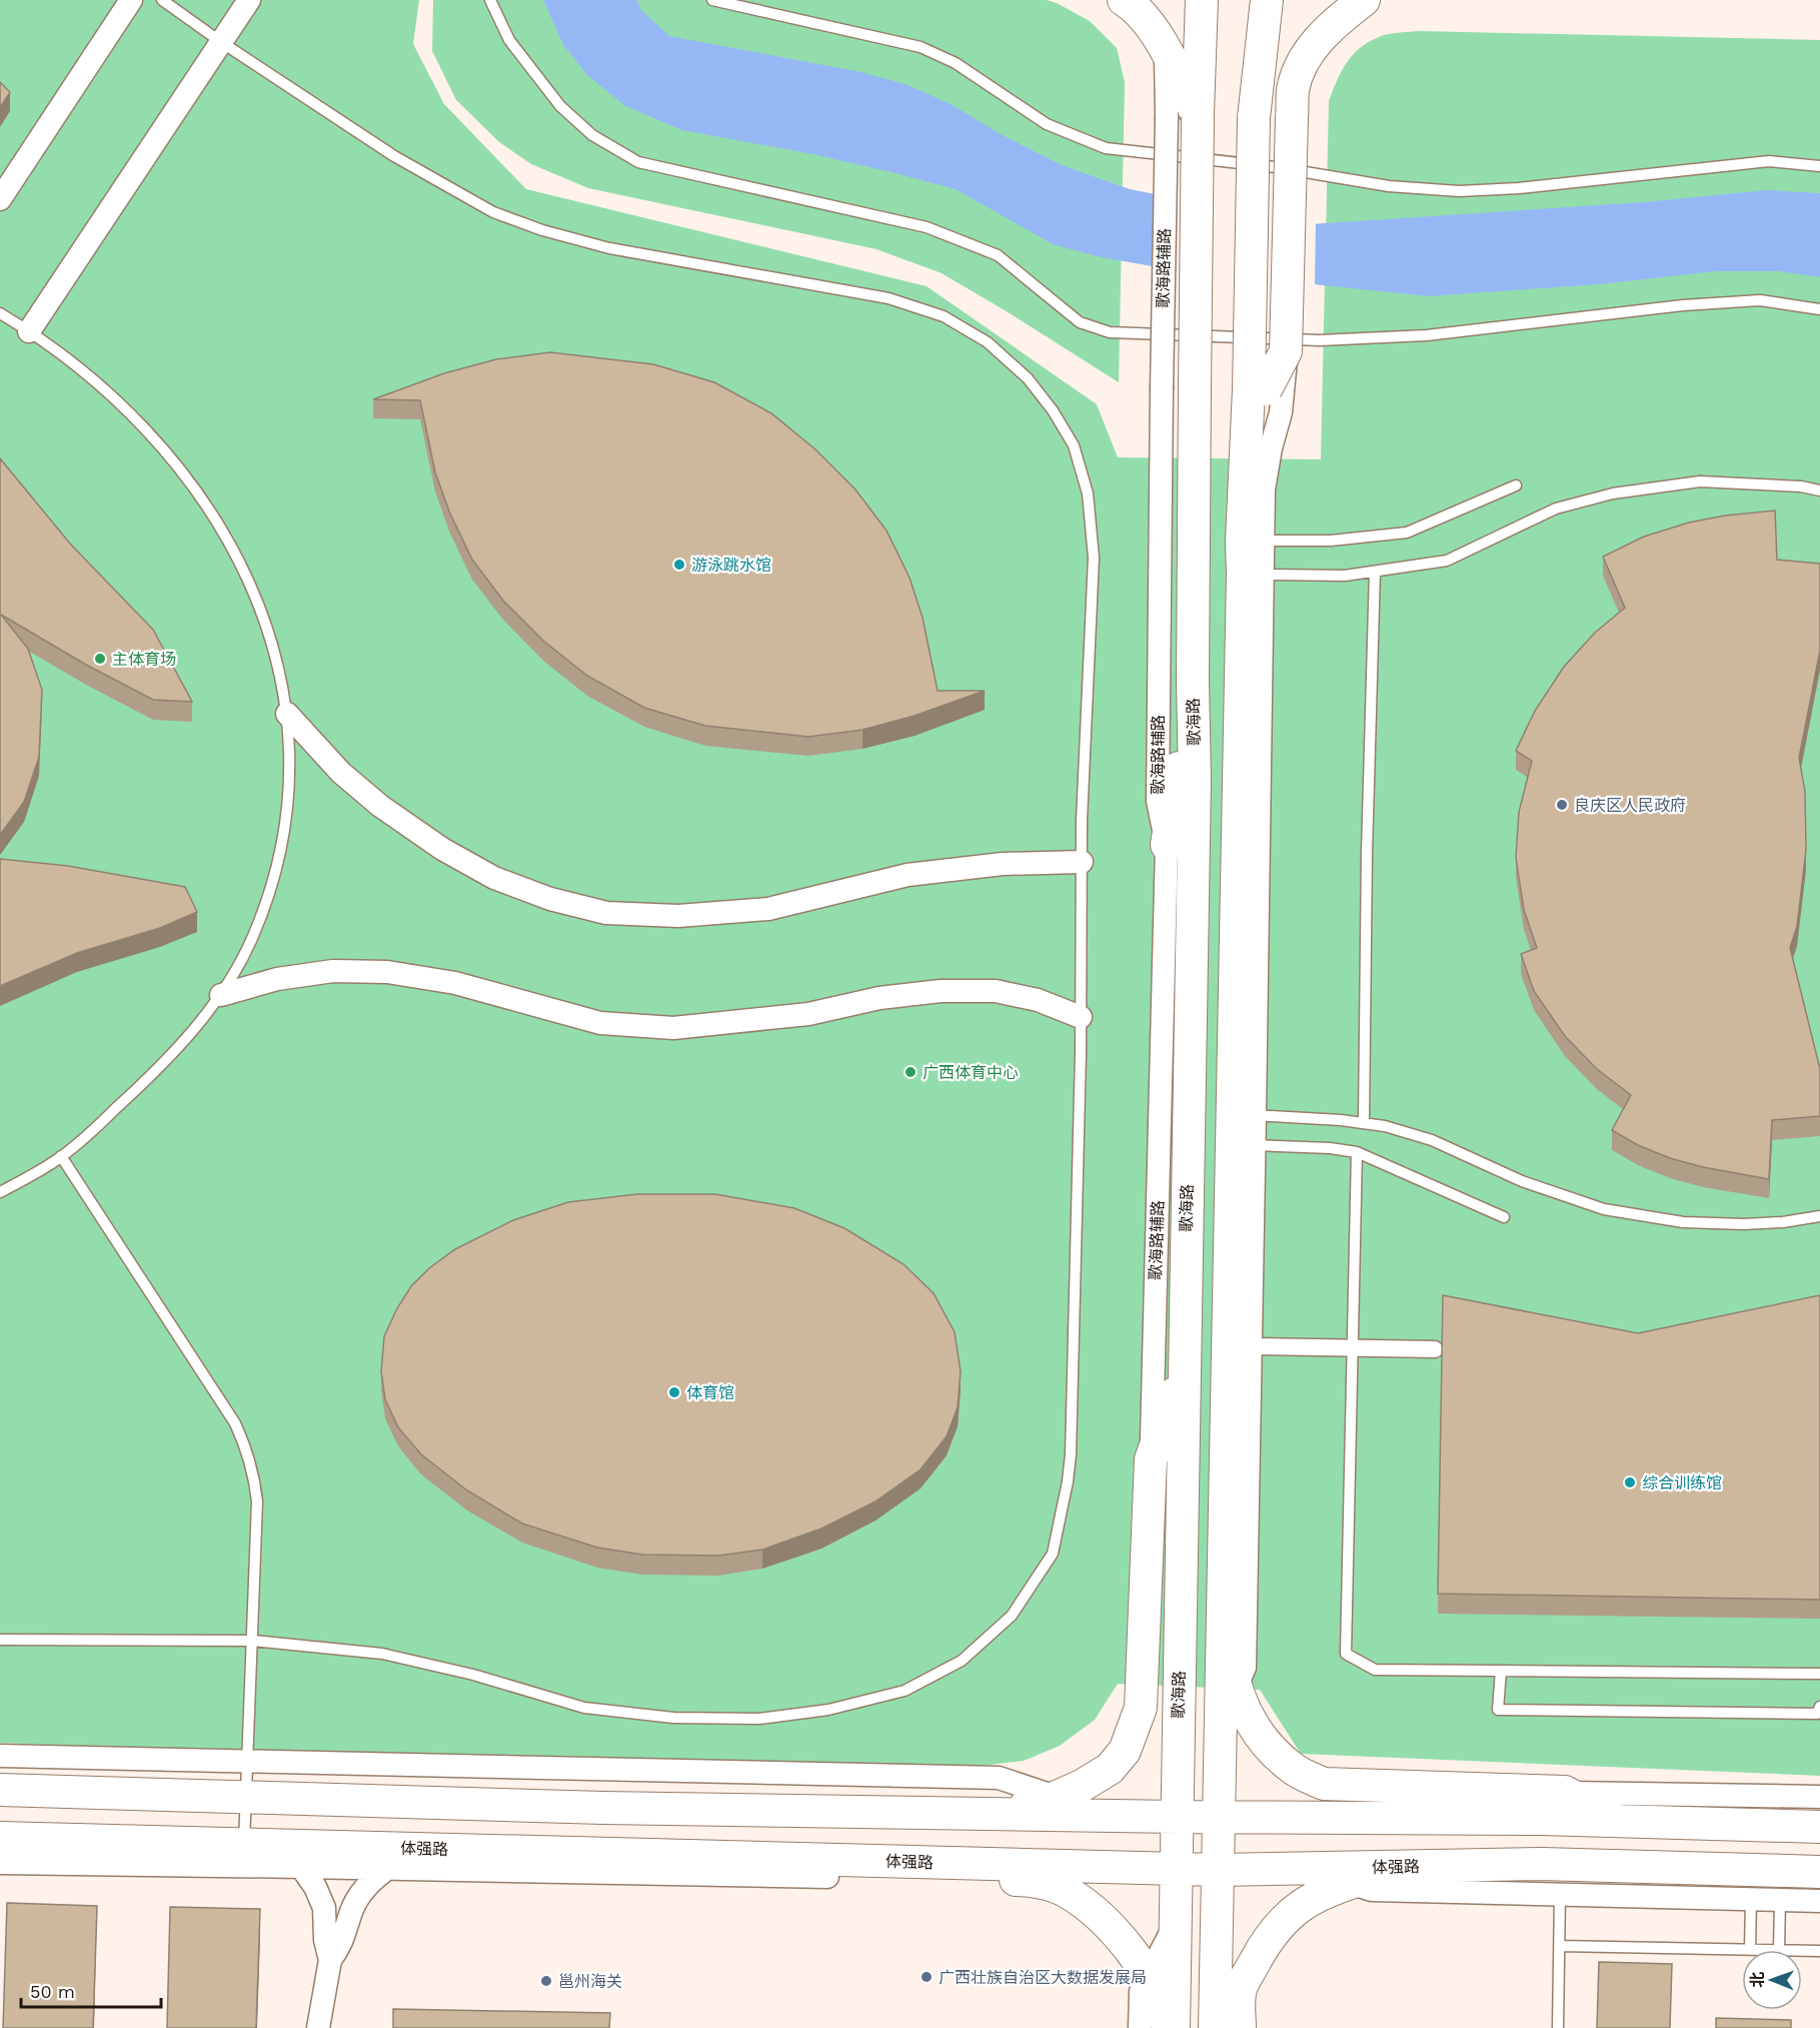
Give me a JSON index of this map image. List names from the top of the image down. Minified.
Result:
{"streets":{"main road":["歌海路","体强路"],"street":["歌海路辅路"]},"crossings":[["歌海路","体强路"]],"places":["游泳跳水馆","主体育场","良庆区人民政府","广西体育中心","体育馆","综合训练馆","广西壮族自治区大数据发展局","邕州海关"],"scale_bar":"50 m","north":"left"}
